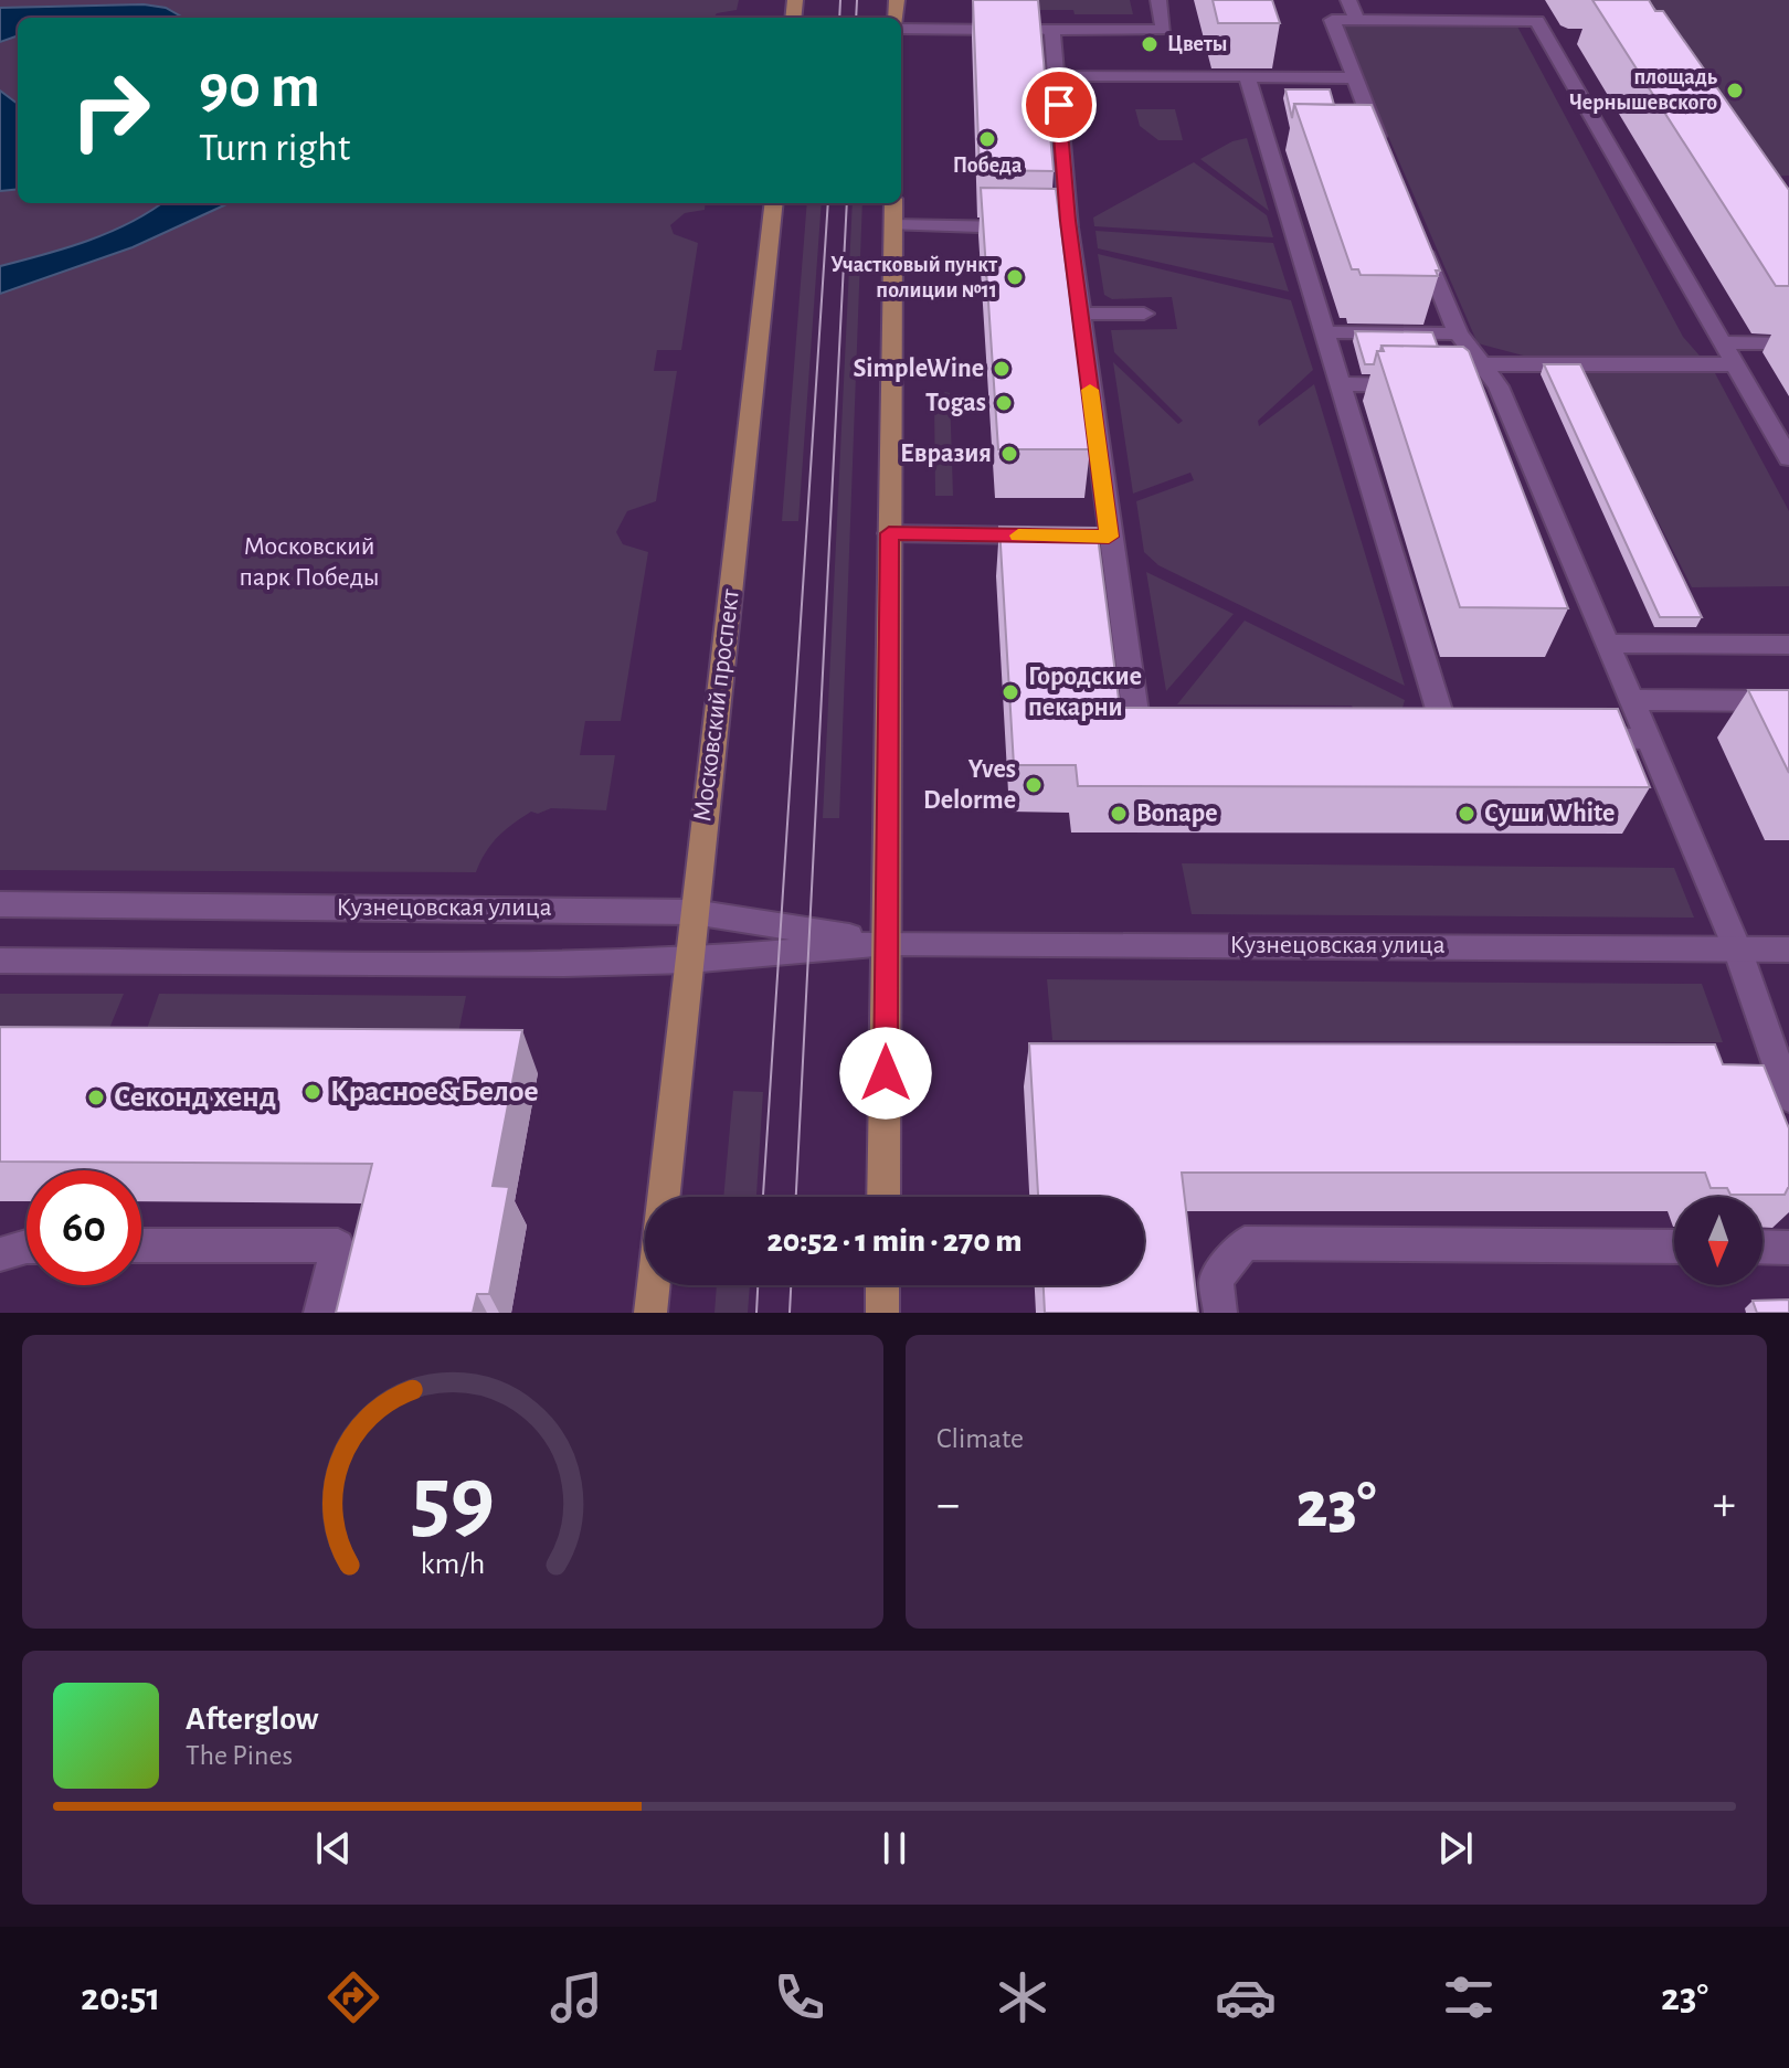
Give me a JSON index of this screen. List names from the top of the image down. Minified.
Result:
{"streets":{"main road":["Московский проспект"],"street":["Кузнецовская улица"]},"crossings":[["Московский проспект","Кузнецовская улица"]],"parks":["Московский парк Победы"],"places":["Цветы","площадь Чернышевского","Победа","Участковый пункт полиции №11","SimpleWine","Togas","Евразия","Городские пекарни","Yves Delorme","Bonape","Суши White","Красное&Белое","Секонд хенд"],"north":"bottom","page":{"turn":["90 m","Turn right"],"limit":"60","trip":"20:52 · 1 min · 270 m","tile":"Climate","heat":["−","23°","+"],"song":["Afterglow","The Pines"],"tabs":["20:51","23°"],"gauge":["59","km/h"]}}
